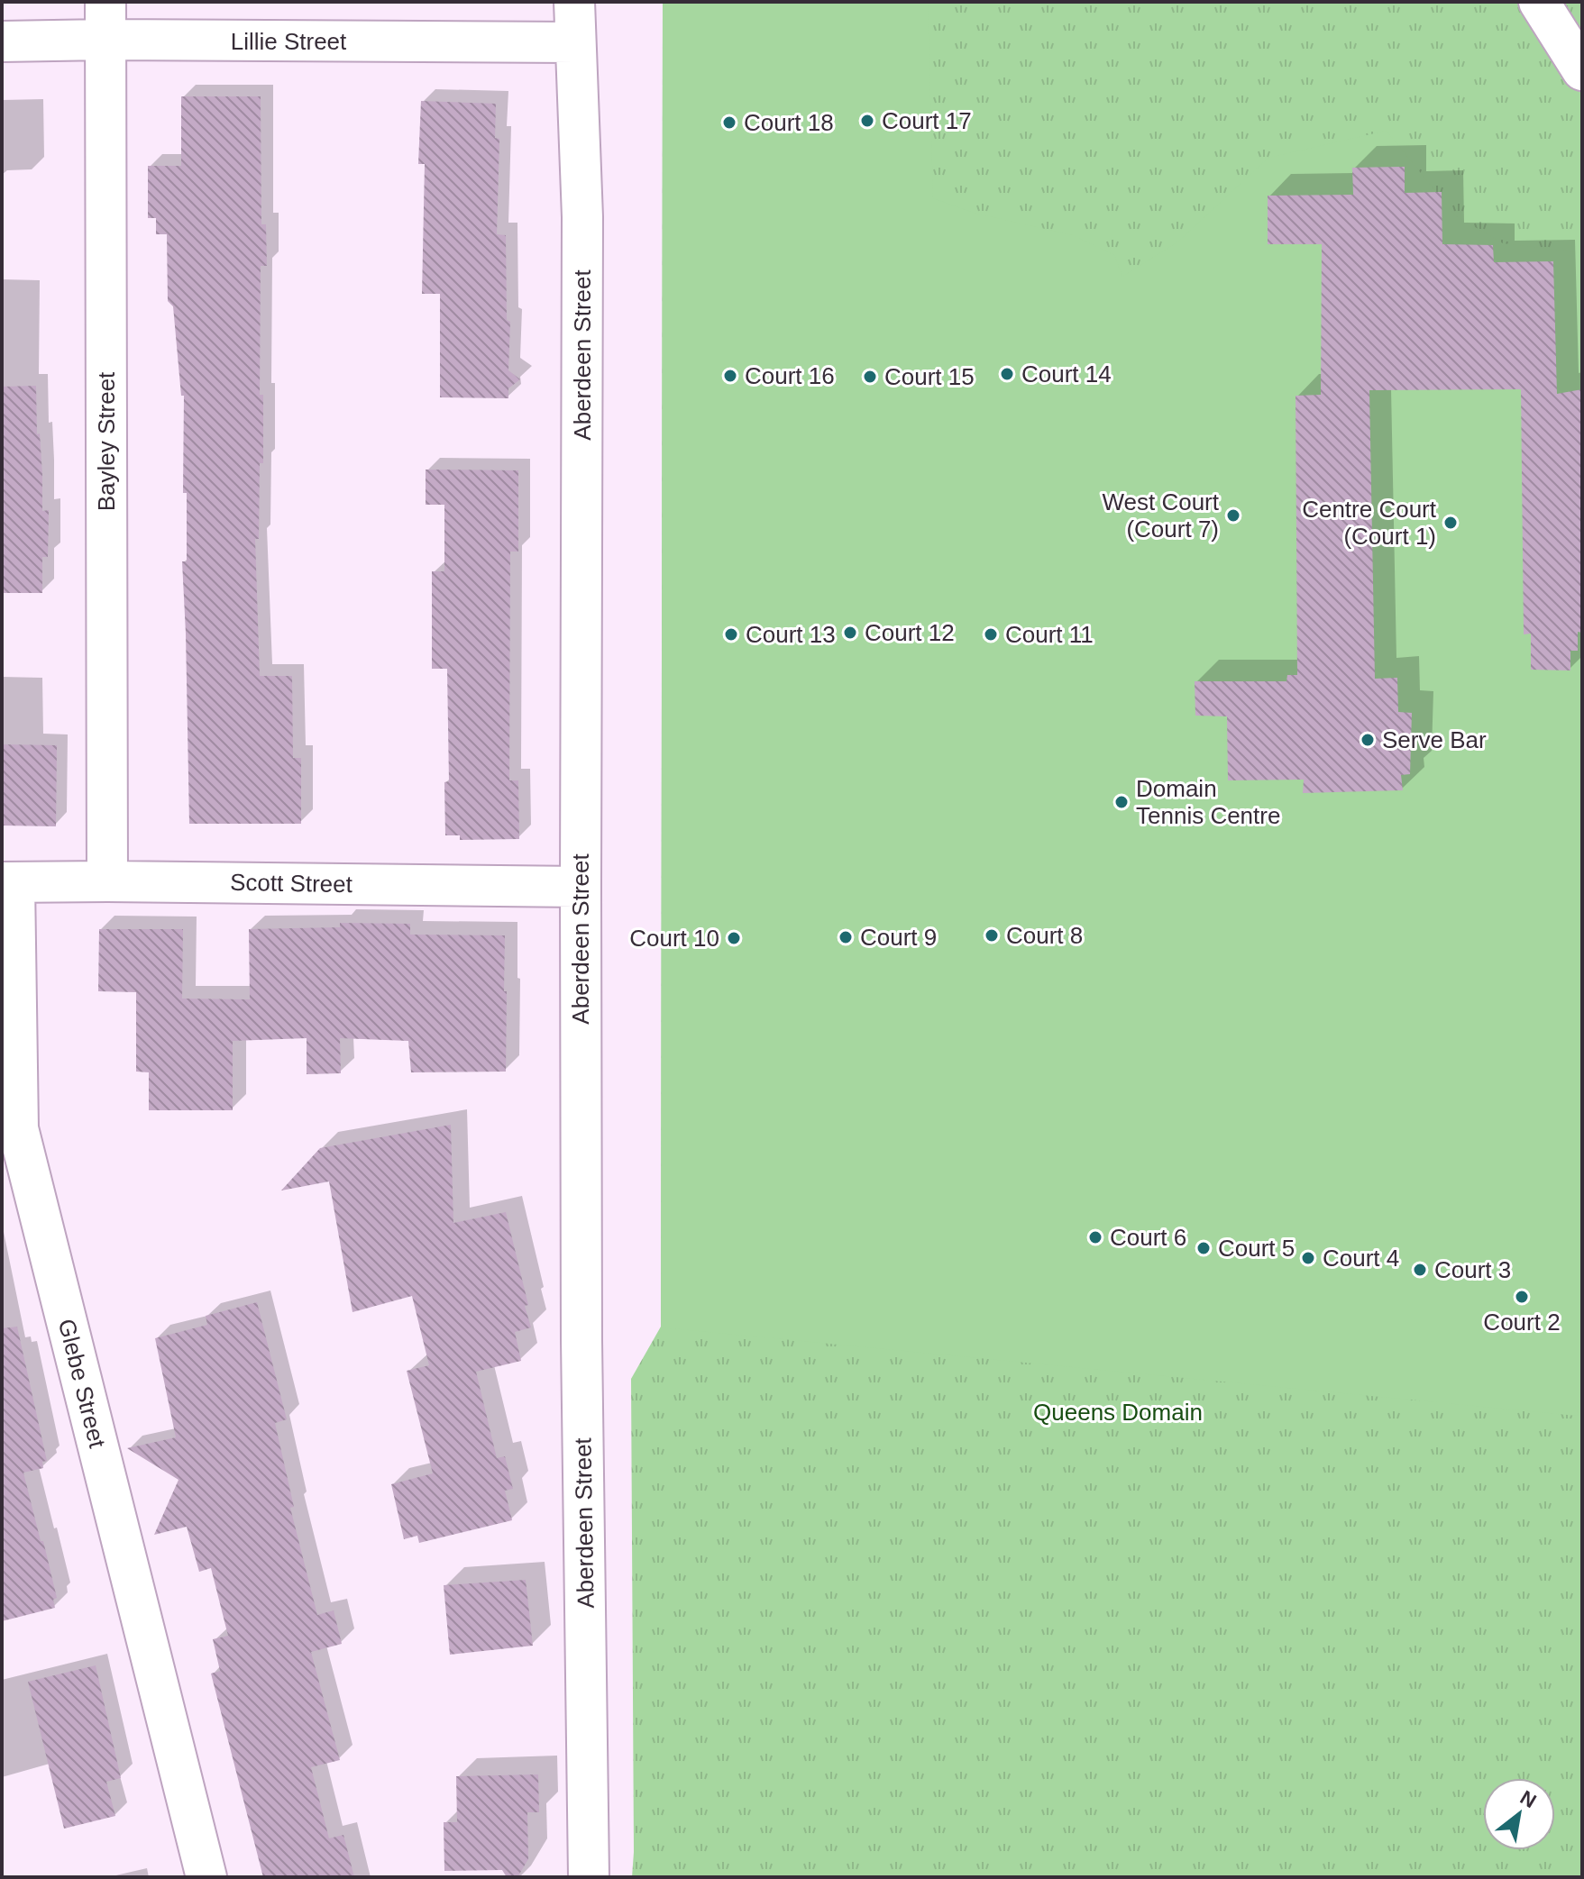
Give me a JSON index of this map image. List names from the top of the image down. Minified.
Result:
{"streets":{"street":["Lillie Street","Aberdeen Street","Bayley Street","Scott Street","Glebe Street"]},"crossings":[["Lillie Street","Aberdeen Street"],["Lillie Street","Bayley Street"],["Aberdeen Street","Scott Street"],["Bayley Street","Scott Street"],["Scott Street","Glebe Street"]],"parks":["Queens Domain"],"places":["Court 17","Court 18","Court 14","Court 16","Court 15","West Court (Court 7)","Centre Court (Court 1)","Court 12","Court 13","Court 11","Serve Bar","Domain Tennis Centre","Court 8","Court 9","Court 10","Court 6","Court 5","Court 4","Court 3","Court 2"],"north":"top right"}
